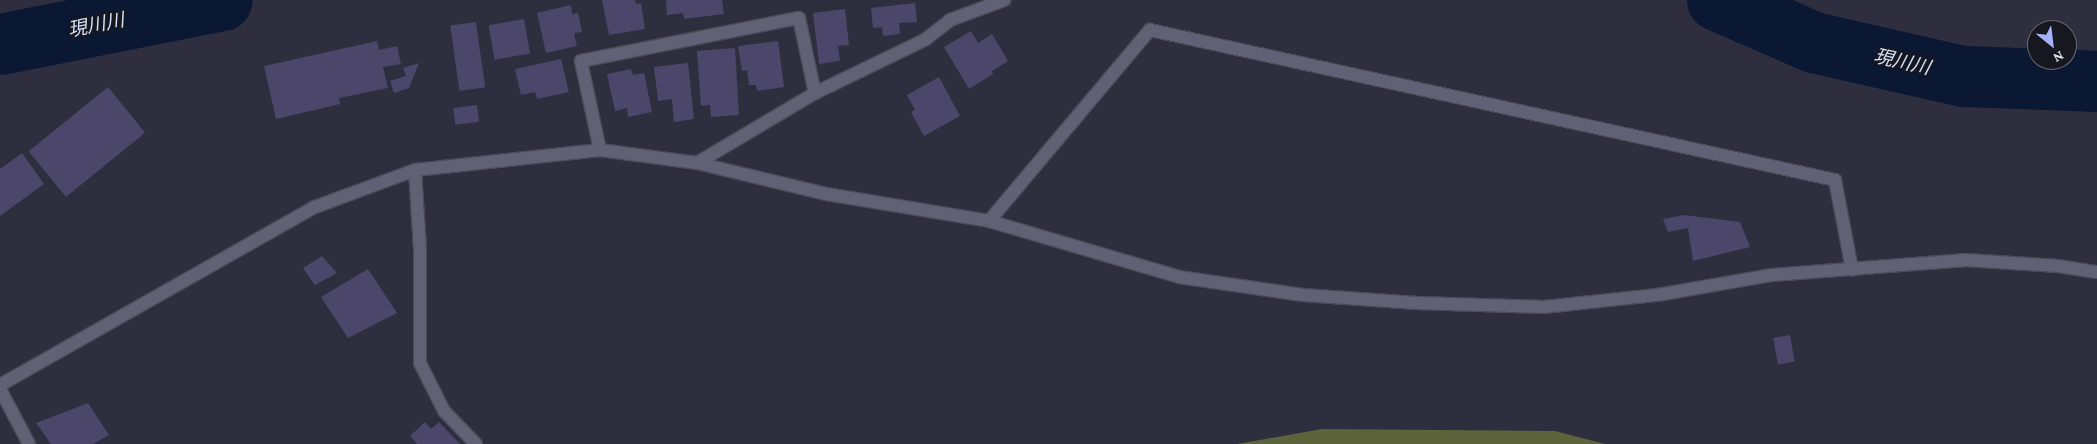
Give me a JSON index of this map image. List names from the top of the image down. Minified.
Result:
{"water":["現川川"],"north":"bottom right"}
